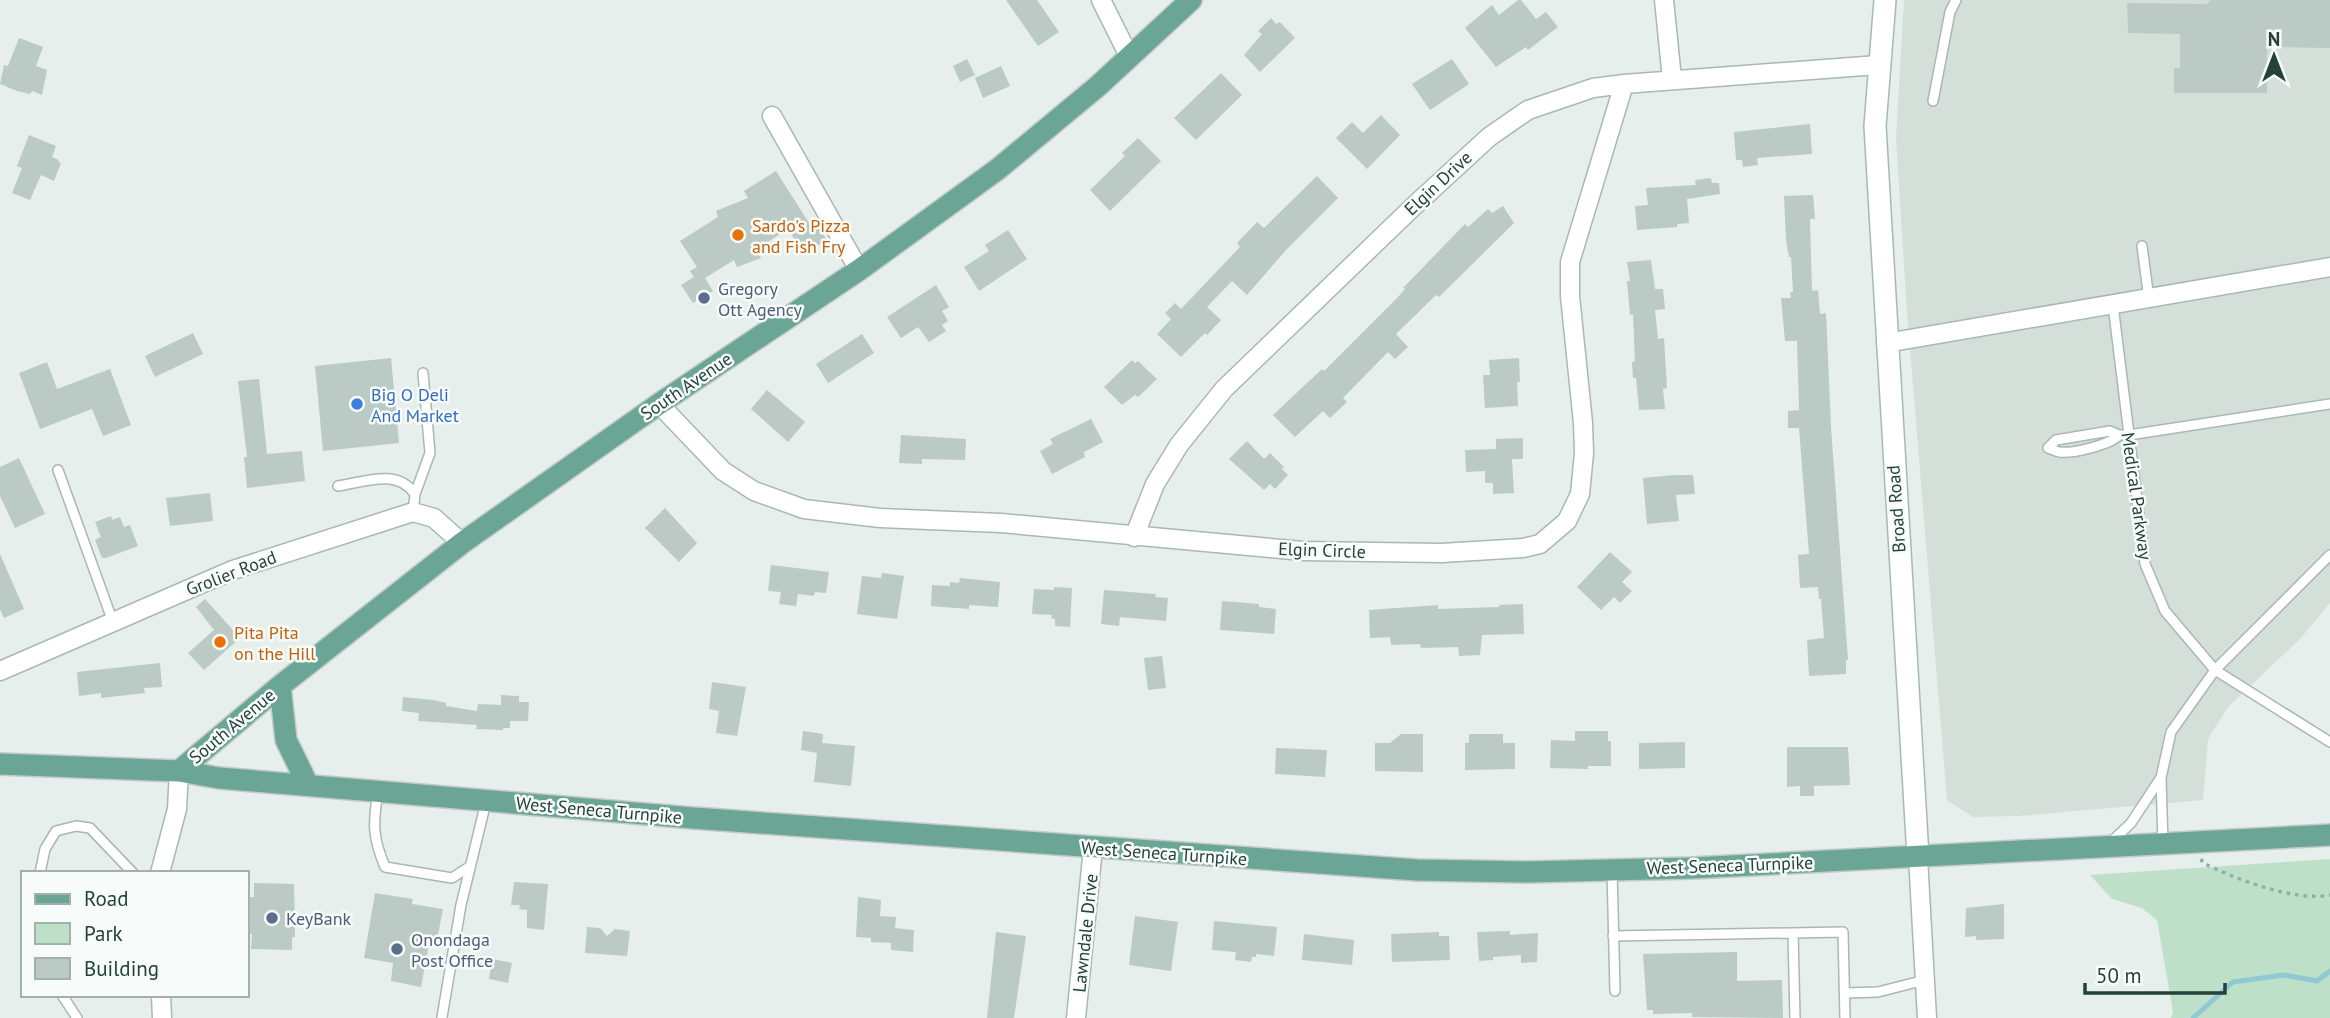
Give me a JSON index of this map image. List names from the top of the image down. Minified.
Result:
{"streets":{"main road":["South Avenue","West Seneca Turnpike"],"street":["Elgin Drive","Broad Road","Elgin Circle","Grolier Road","Lawndale Drive"],"lane":["Medical Parkway"]},"crossings":[["Elgin Drive","Broad Road"],["Elgin Drive","Elgin Circle"],["South Avenue","Elgin Circle"],["South Avenue","West Seneca Turnpike"],["Broad Road","West Seneca Turnpike"],["West Seneca Turnpike","Lawndale Drive"]],"places":["Sardo's Pizza and Fish Fry","Gregory Ott Agency","Big O Deli And Market","Pita Pita on the Hill","KeyBank","Onondaga Post Office"],"legend":["Road","Park","Building"],"scale_bar":"50 m","north":"top"}
